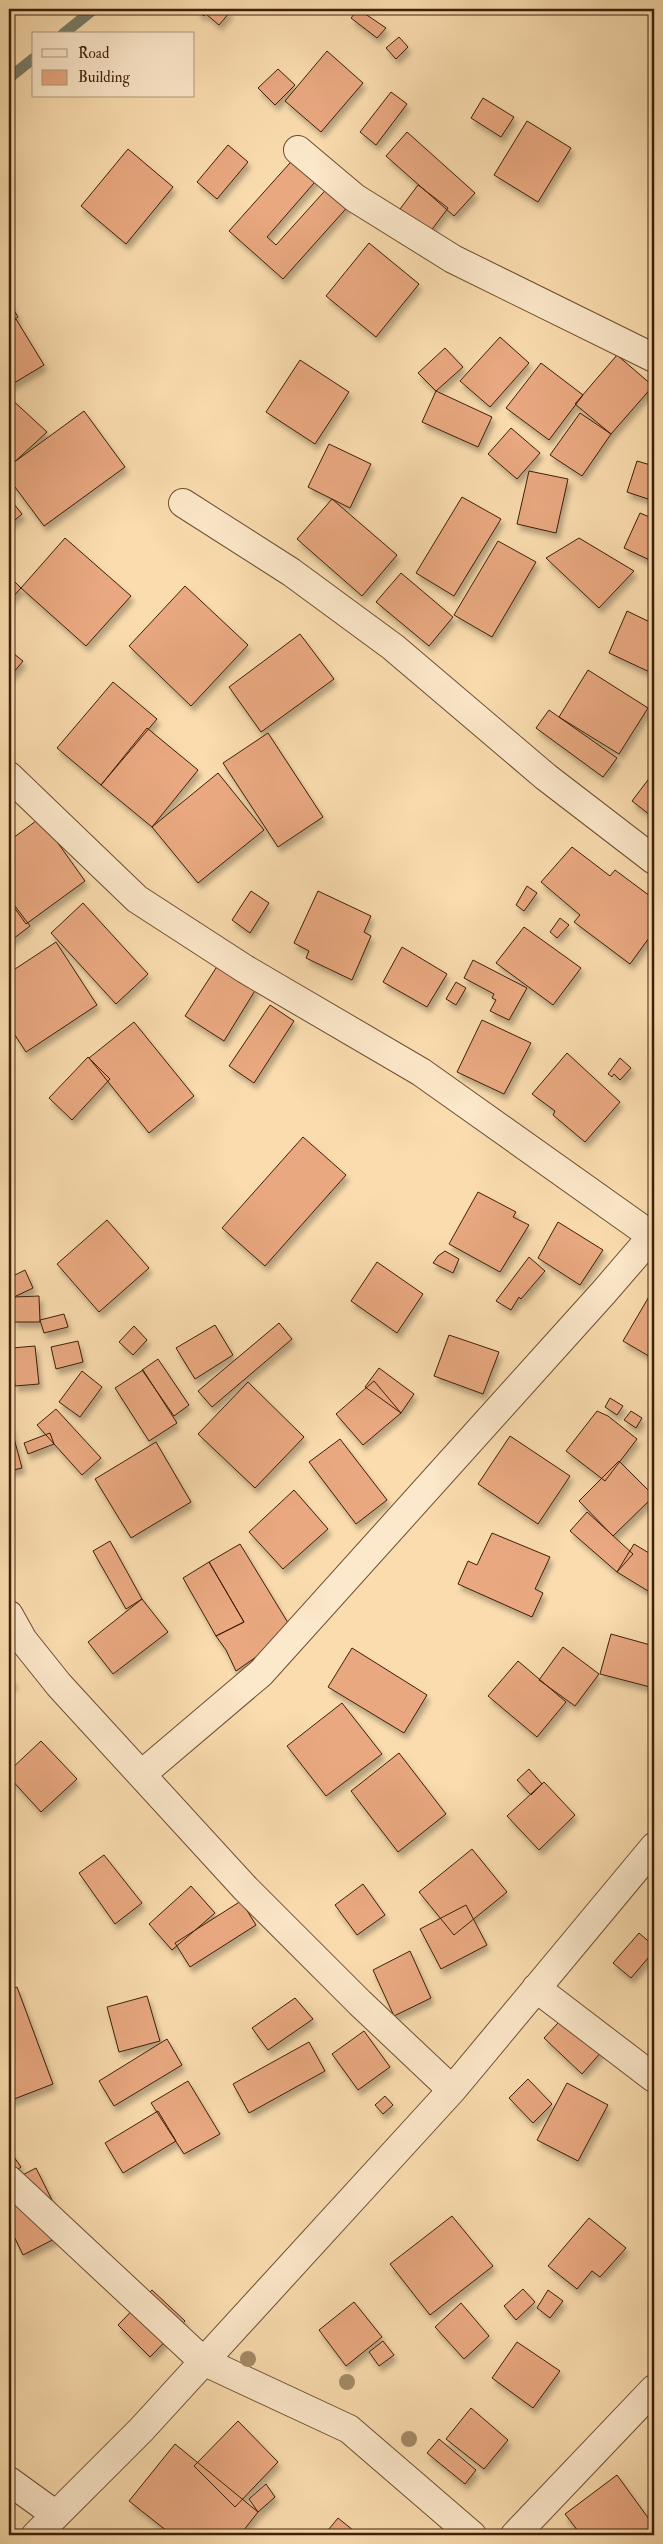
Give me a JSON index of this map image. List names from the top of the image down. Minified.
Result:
{"legend":["Road","Building"]}
